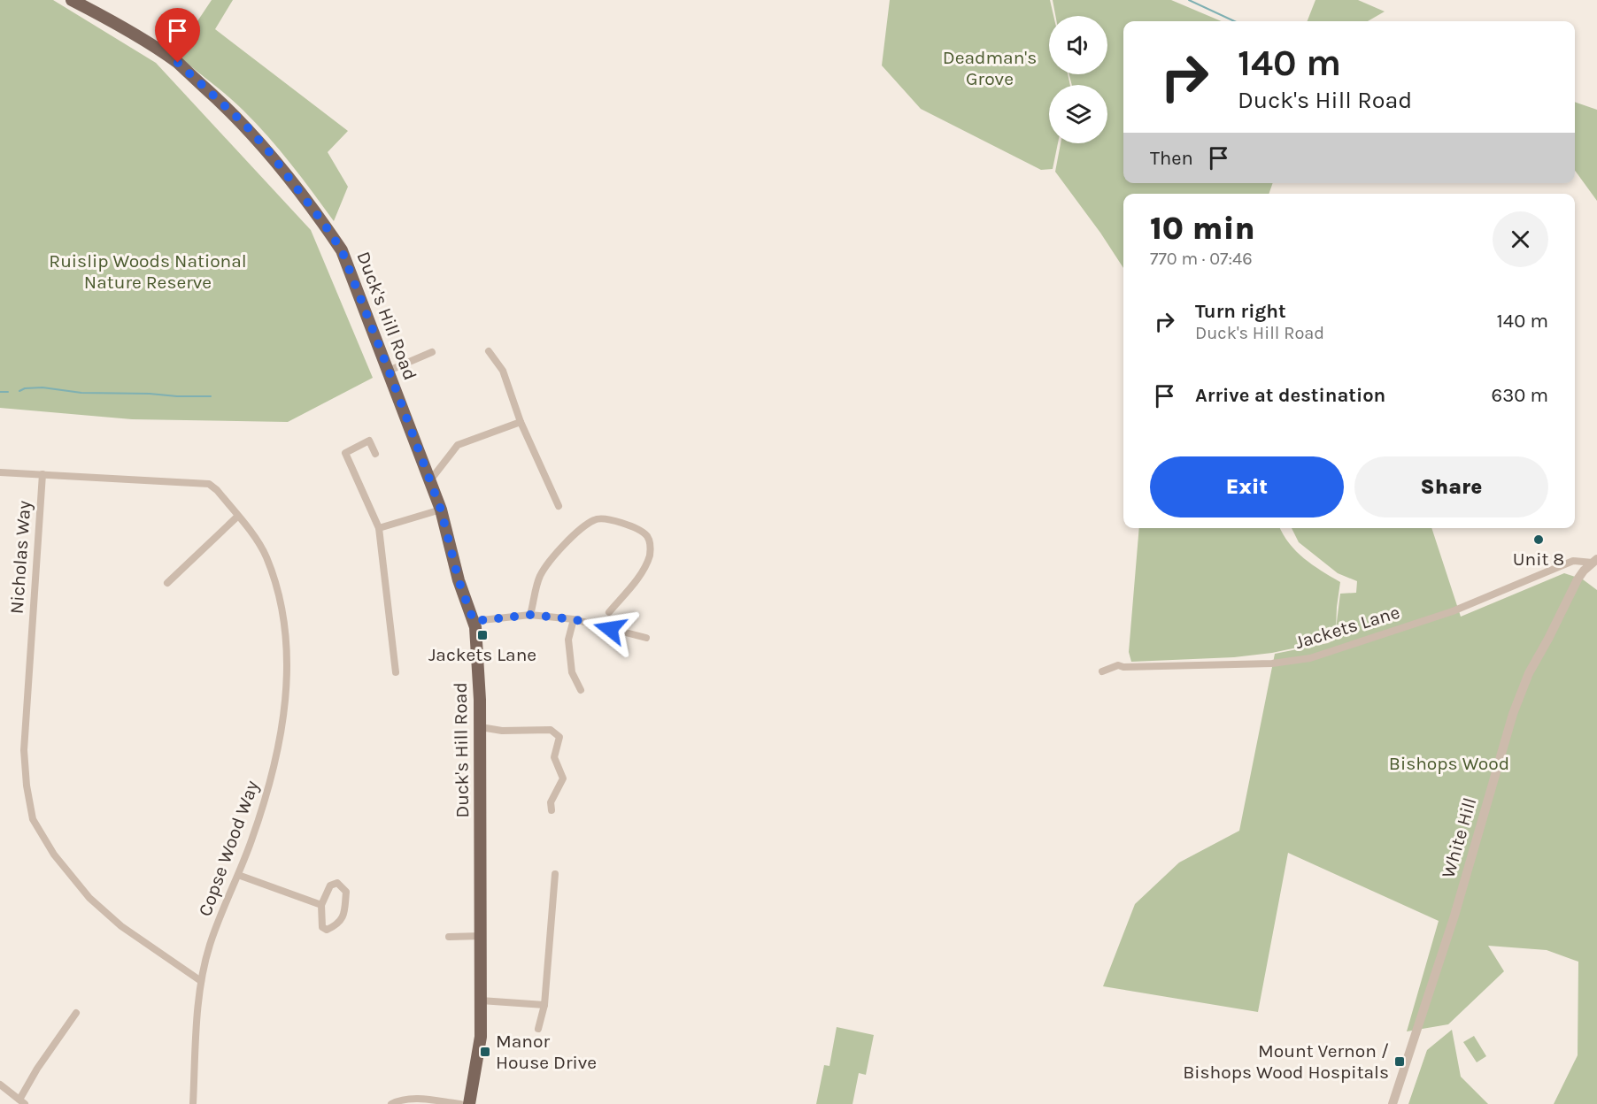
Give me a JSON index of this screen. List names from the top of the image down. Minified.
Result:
{"streets":{"main road":["Duck's Hill Road"],"street":["Nicholas Way","Jackets Lane","White Hill","Copse Wood Way"]},"crossings":[["Nicholas Way","Copse Wood Way"],["Jackets Lane","White Hill"]],"parks":["Deadman's Grove","Ruislip Woods National Nature Reserve","Bishops Wood"],"places":{"other":["Unit 8"],"transit":["Jackets Lane","Manor House Drive","Mount Vernon / Bishops Wood Hospitals"]},"page":{"turn":["140 m","Duck's Hill Road"],"then":"Then","heading":["10 min","770 m · 07:46"],"list":[{"name":"Turn right","note":"Duck's Hill Road","value":"140 m"},{"name":"Arrive at destination","value":"630 m"}],"buttons":["Exit","Share"]}}
